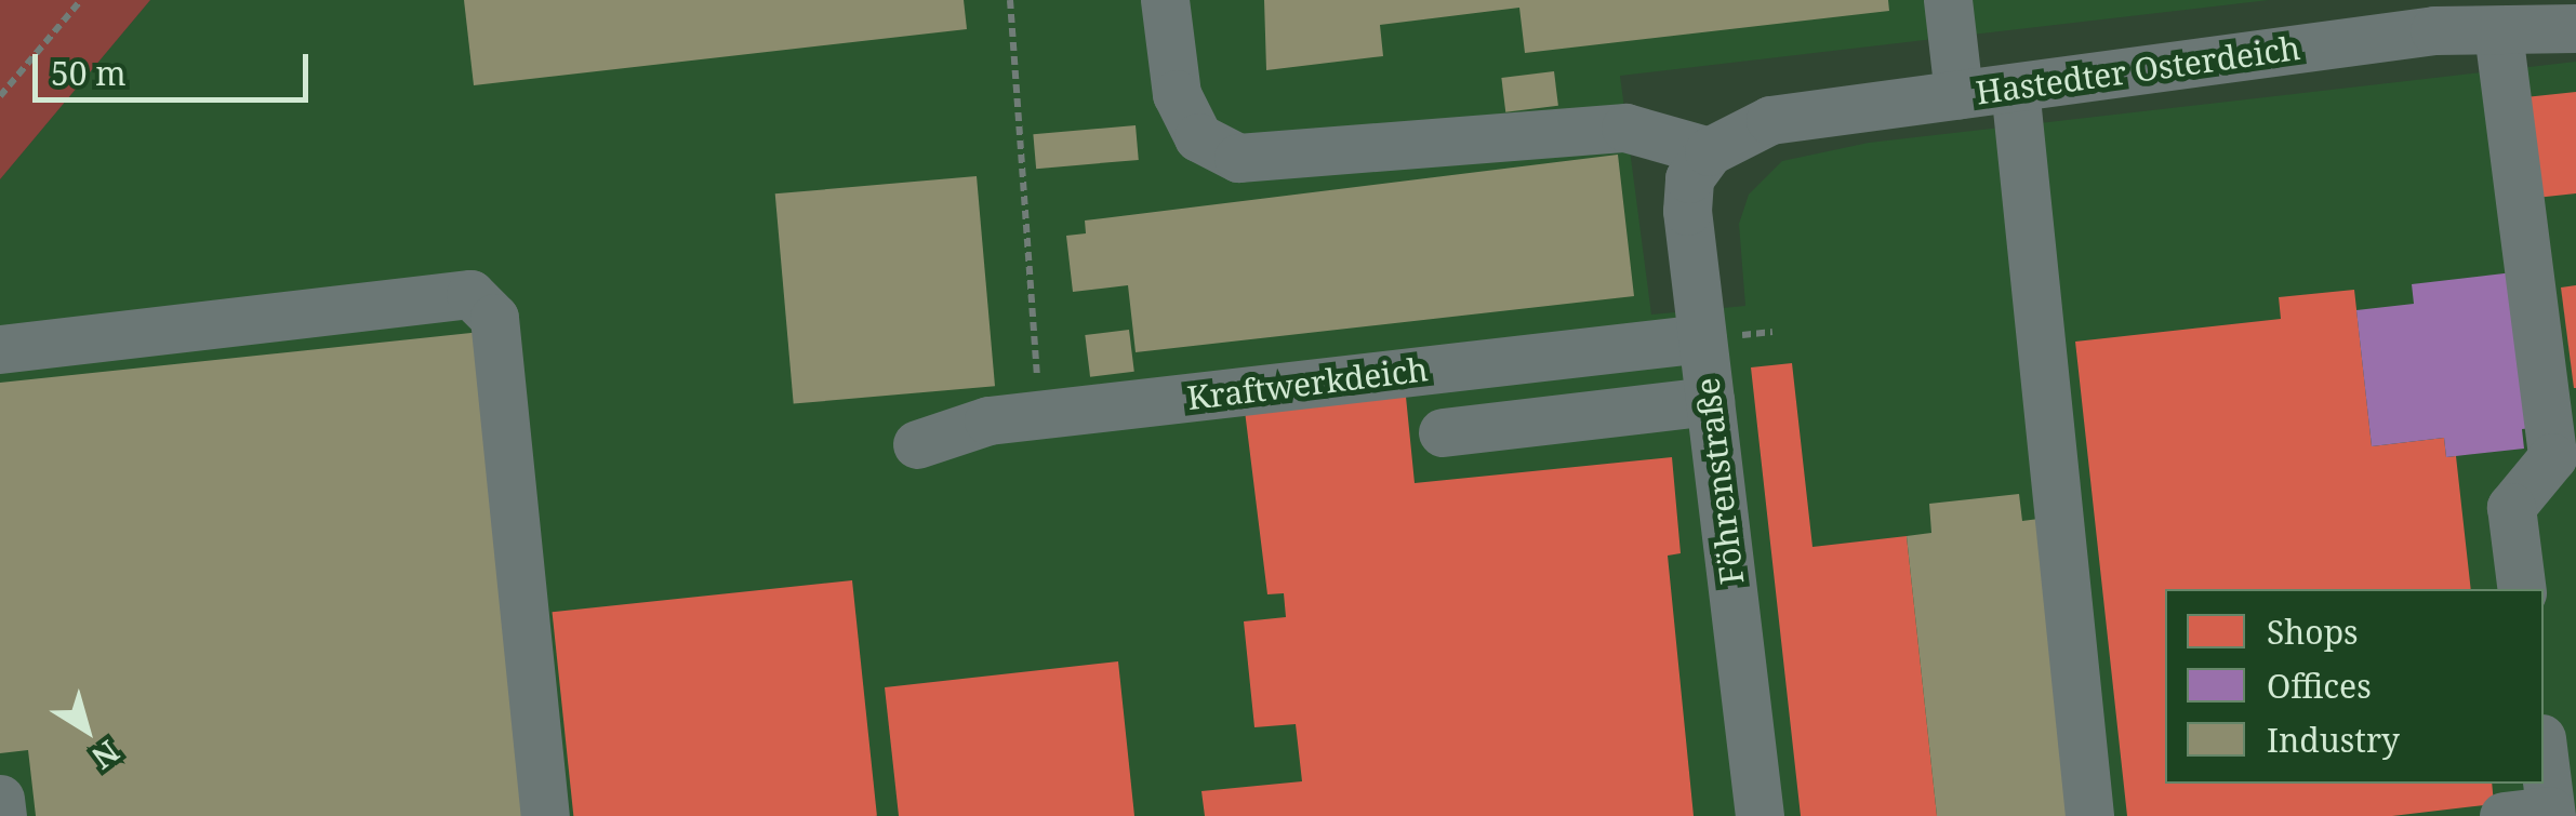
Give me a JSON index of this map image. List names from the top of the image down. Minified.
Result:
{"streets":{"street":["Hastedter Osterdeich","Kraftwerkdeich","Föhrenstraße"]},"crossings":[["Hastedter Osterdeich","Föhrenstraße"],["Kraftwerkdeich","Föhrenstraße"]],"legend":["Shops","Offices","Industry"],"scale_bar":"50 m","north":"bottom right"}
